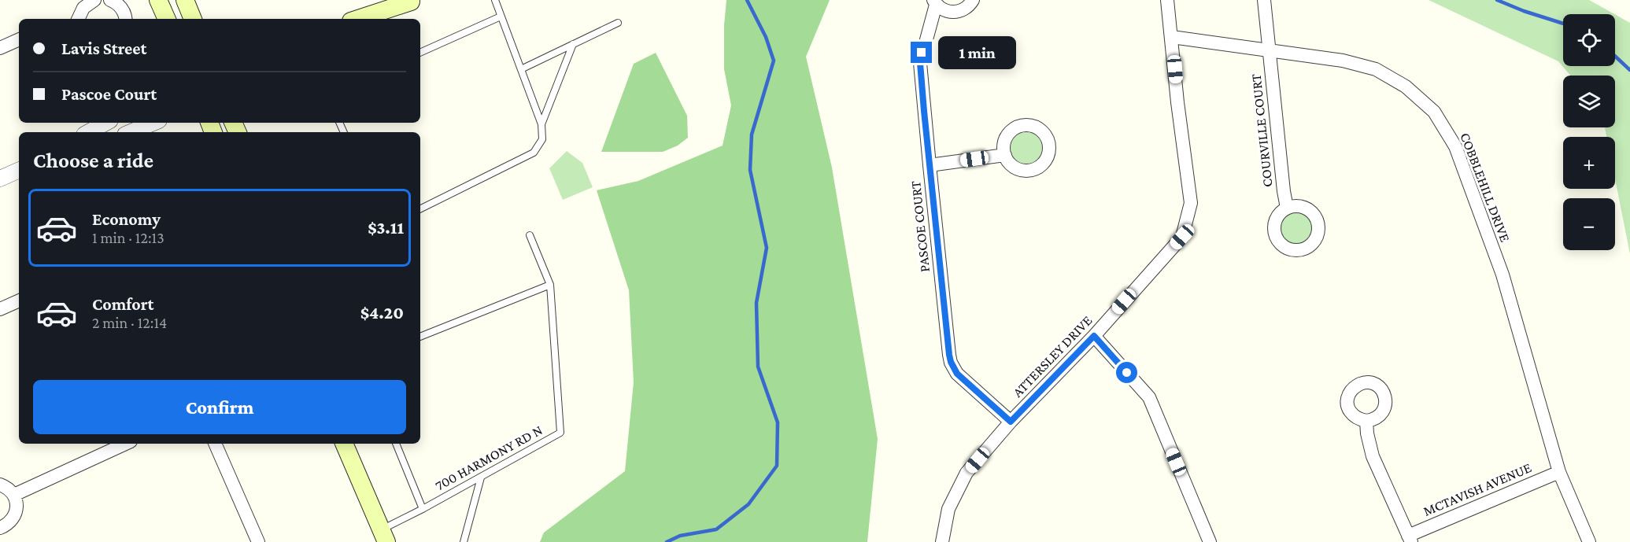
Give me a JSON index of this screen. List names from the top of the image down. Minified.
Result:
{"streets":{"street":["COURVILLE COURT","COBBLEHILL DRIVE","PASCOE COURT","ATTERSLEY DRIVE","MCTAVISH AVENUE"],"lane":["700 HARMONY RD N"]},"crossings":[["COURVILLE COURT","COBBLEHILL DRIVE"],["COBBLEHILL DRIVE","ATTERSLEY DRIVE"],["COBBLEHILL DRIVE","MCTAVISH AVENUE"],["PASCOE COURT","ATTERSLEY DRIVE"]],"page":{"map_buttons":["+","−"],"banner":["Lavis Street","Pascoe Court"],"bubble":"1 min","heading":"Choose a ride","list":[{"name":"Economy","note":"1 min · 12:13","value":"$3.11"},{"name":"Comfort","note":"2 min · 12:14","value":"$4.20"}],"buttons":"Confirm"}}
